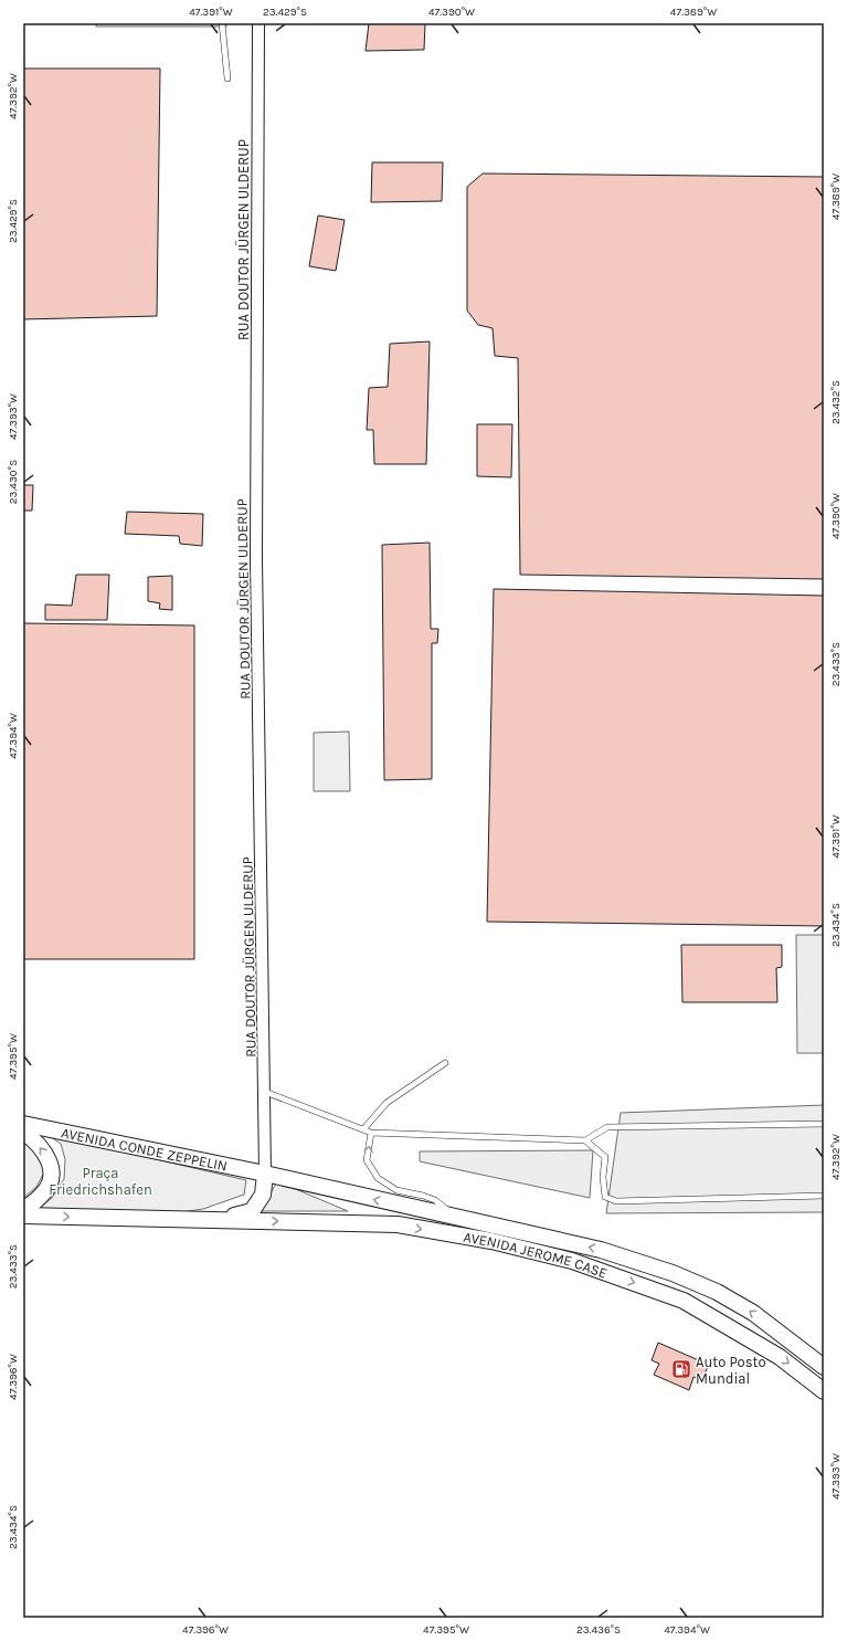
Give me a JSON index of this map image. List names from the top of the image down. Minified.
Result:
{"streets":{"main road":["AVENIDA CONDE ZEPPELIN","AVENIDA JEROME CASE"],"street":["RUA DOUTOR JÜRGEN ULDERUP"]},"crossings":[["RUA DOUTOR JÜRGEN ULDERUP","AVENIDA CONDE ZEPPELIN"],["RUA DOUTOR JÜRGEN ULDERUP","AVENIDA JEROME CASE"],["AVENIDA CONDE ZEPPELIN","AVENIDA JEROME CASE"]],"parks":["Praça Friedrichshafen"],"places":{"fuel station":["Auto Posto Mundial"]},"coordinates":["47.391°W","23.429°S","47.390°W","47.389°W","47.392°W","23.432°S","47.393°W","23.430°S","23.433°S","47.394°W","23.434°S","47.395°W","47.396°W","23.436°S"]}
